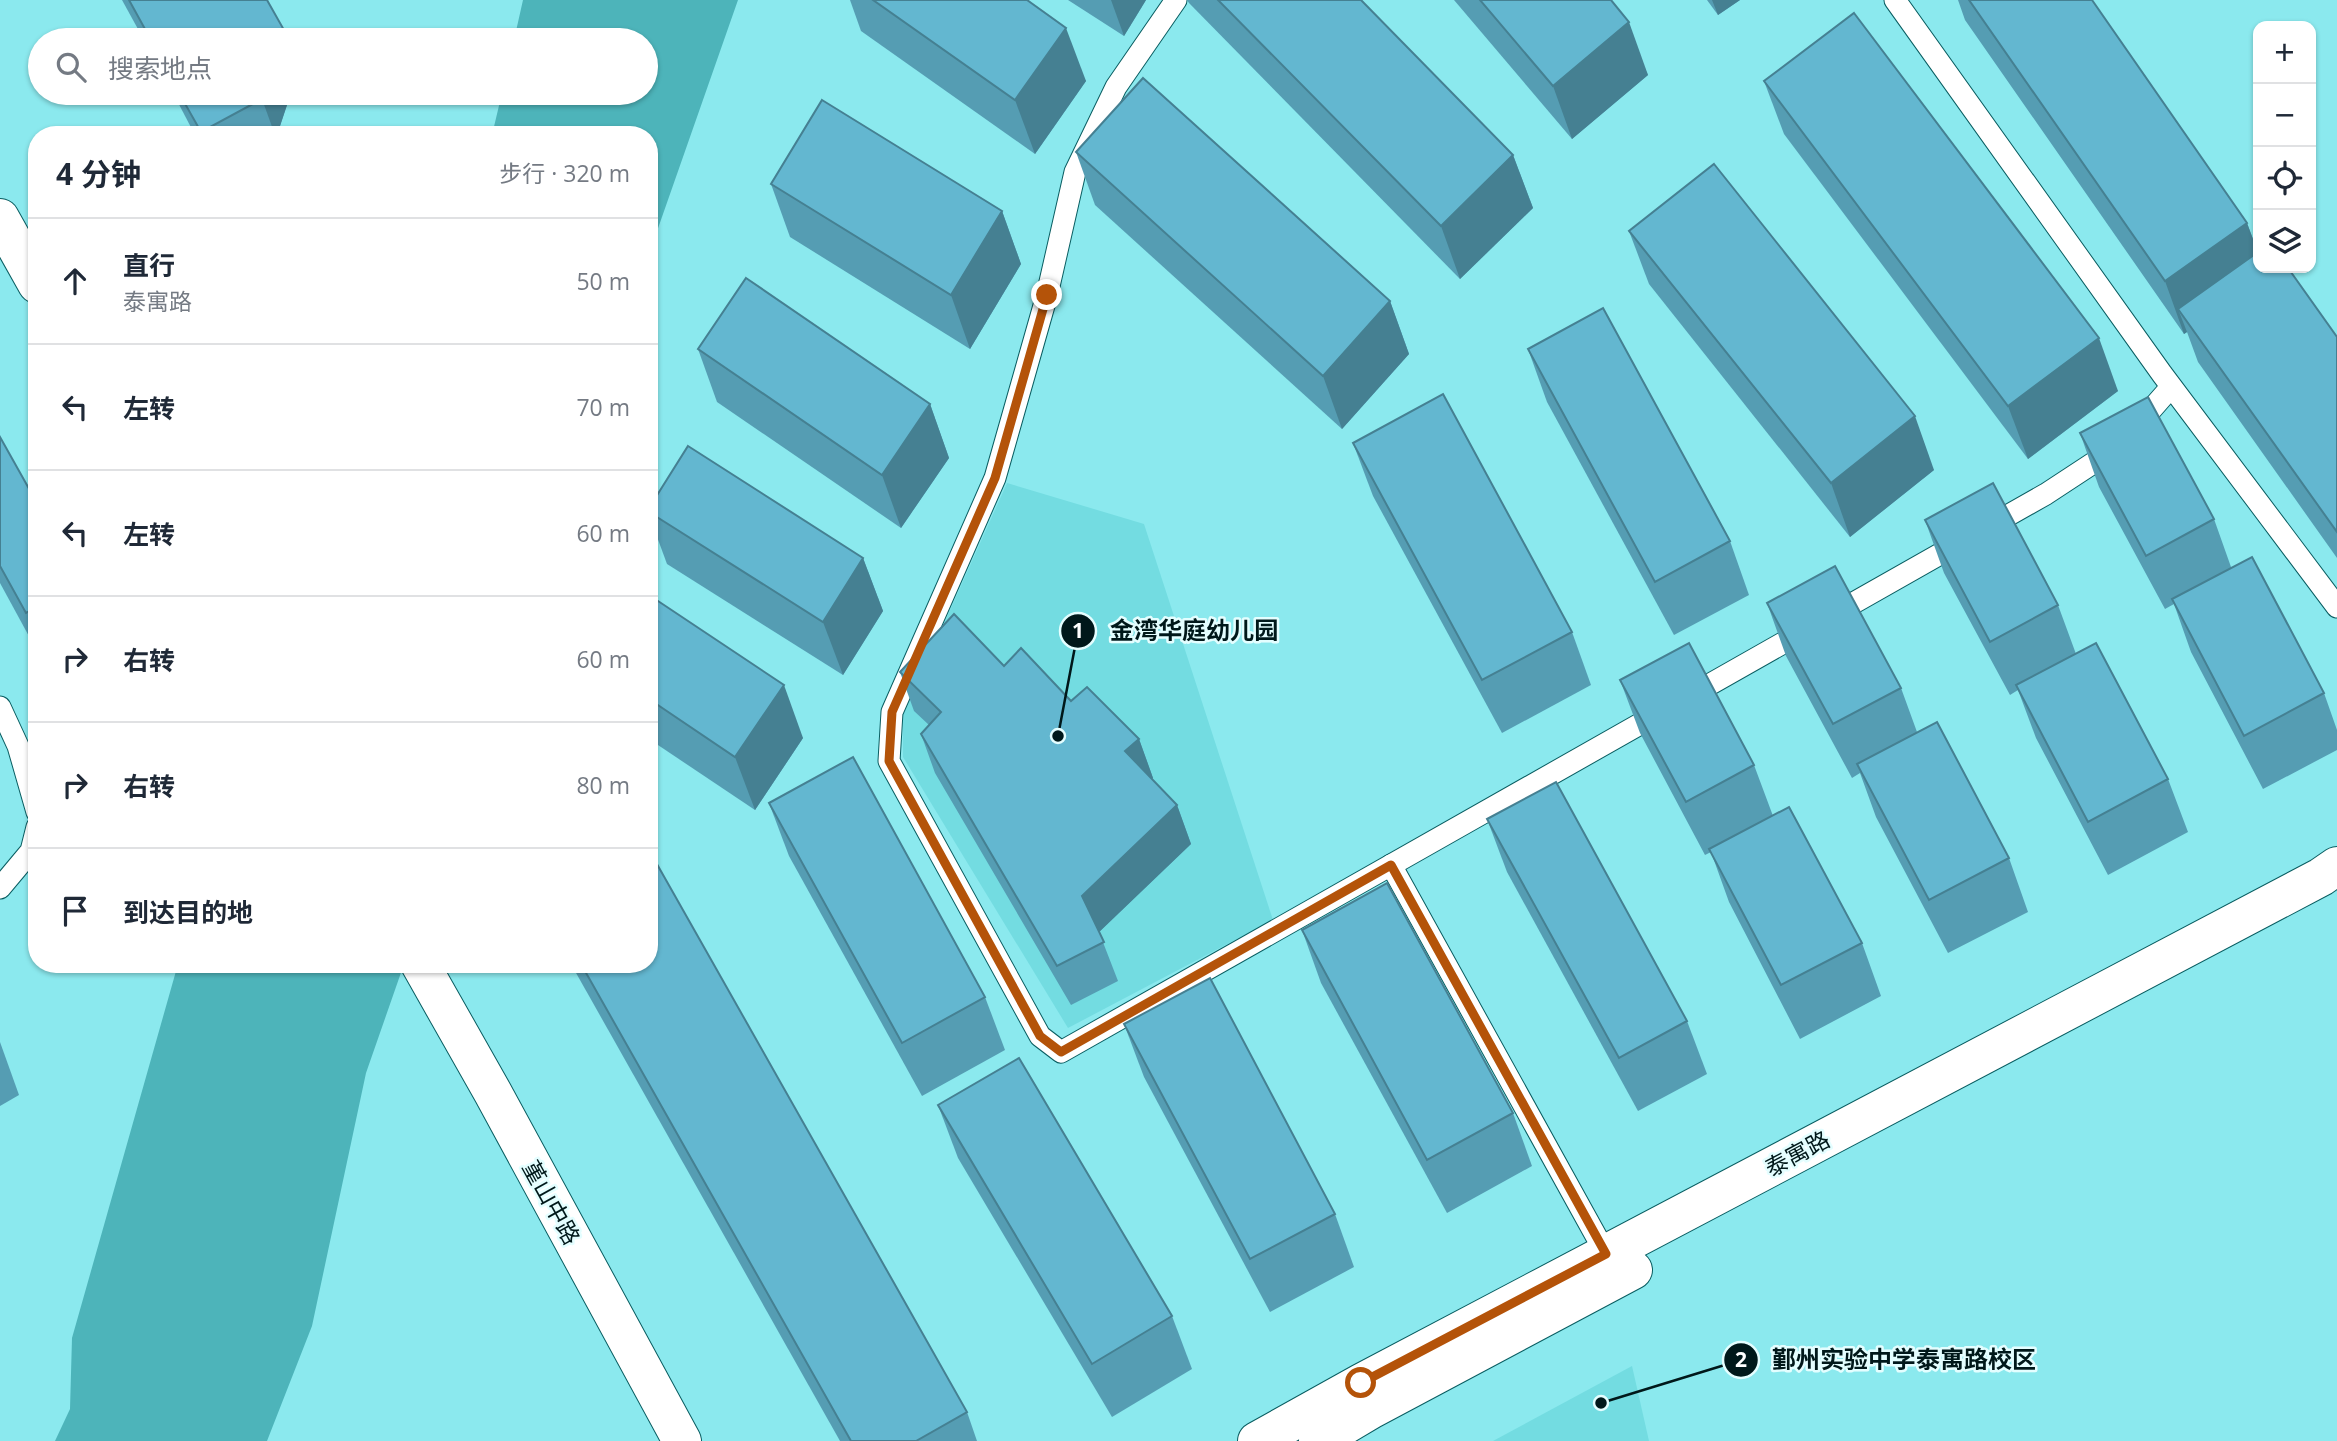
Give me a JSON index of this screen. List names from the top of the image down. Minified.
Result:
{"streets":{"main road":["泰寓路","堇山中路"]},"places":["金湾华庭幼儿园","鄞州实验中学泰寓路校区"],"page":{"map_buttons":["+","−"],"search":"搜索地点","heading":["4 分钟","步行 · 320 m"],"list":[["直行","泰寓路","50 m"],["左转","70 m"],["左转","60 m"],["右转","60 m"],["右转","80 m"],"到达目的地"]}}
